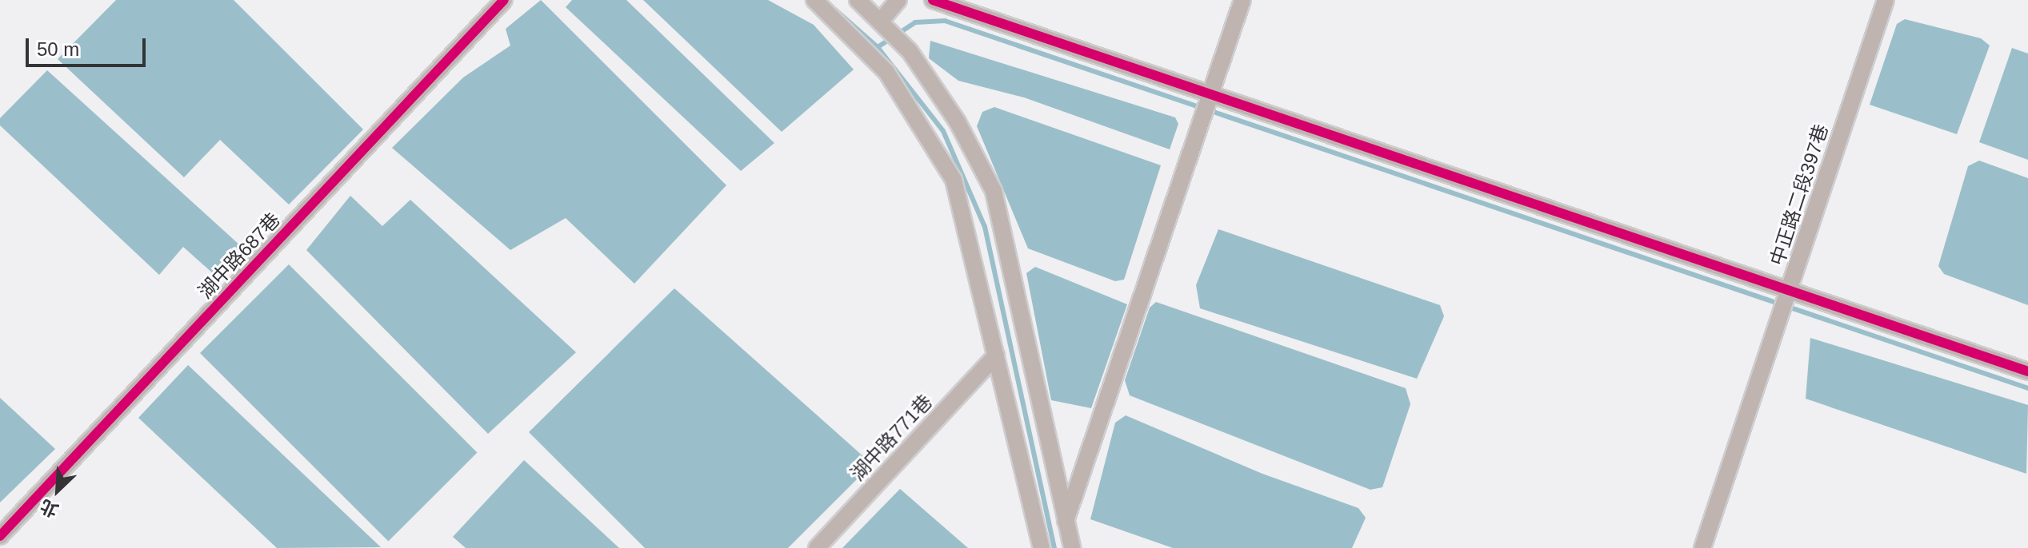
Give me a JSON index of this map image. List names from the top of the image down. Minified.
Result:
{"streets":{"street":["中正路二段397巷","湖中路687巷","湖中路771巷"]},"scale_bar":"50 m","north":"bottom left"}
